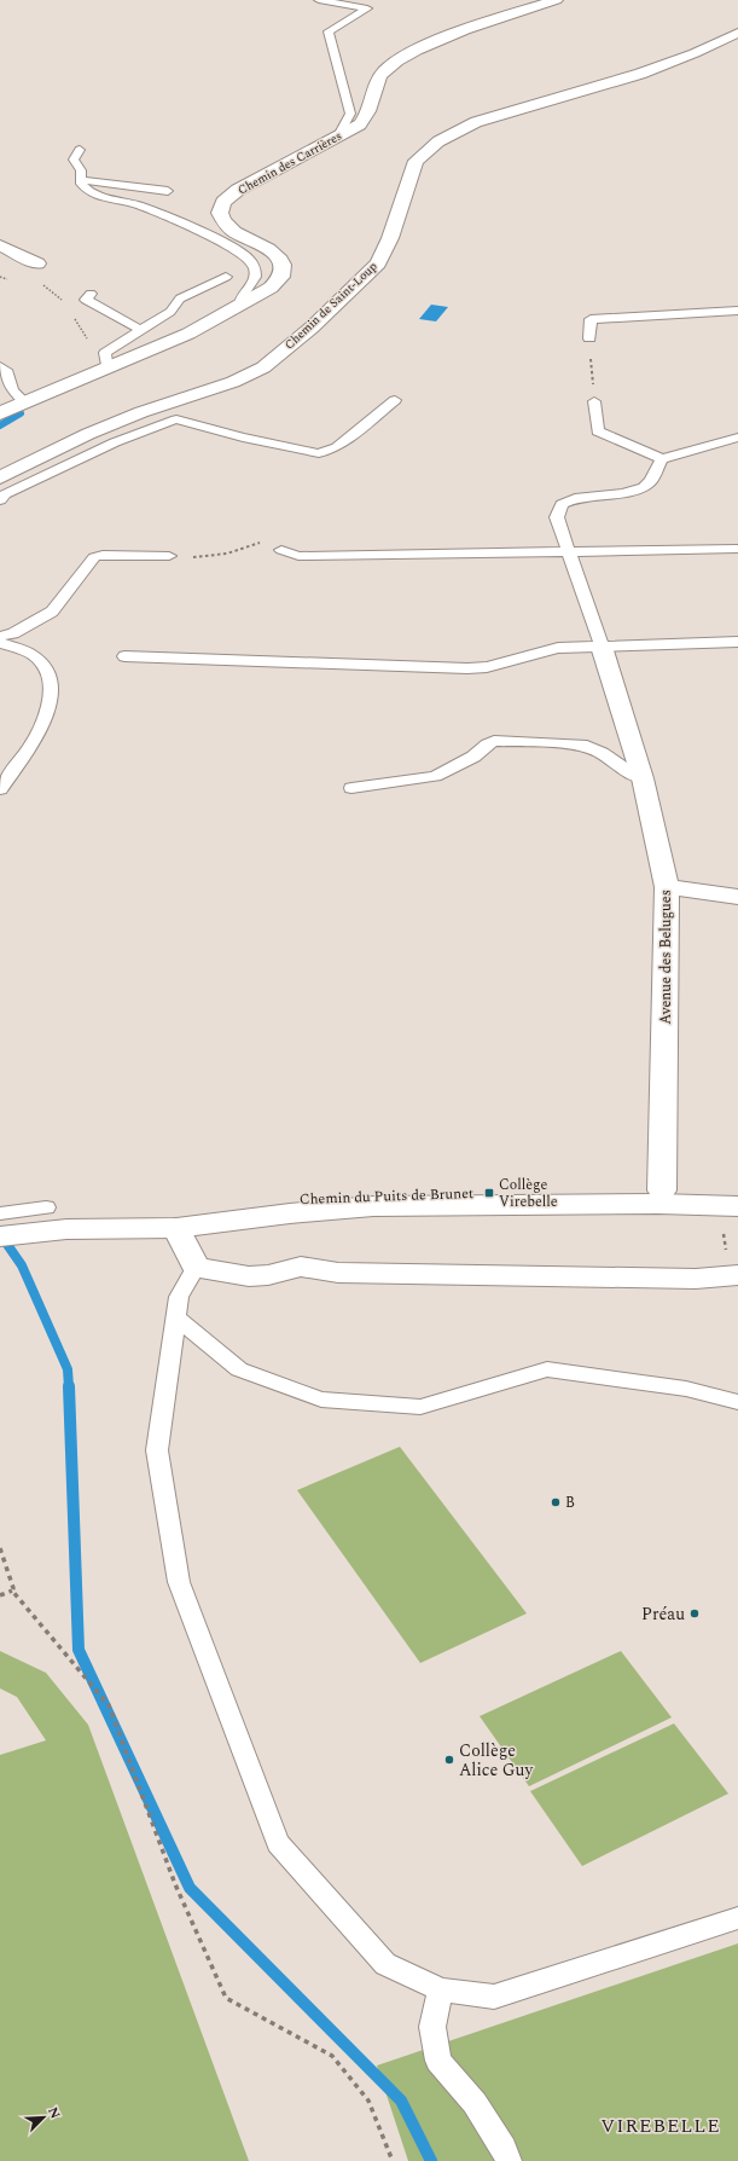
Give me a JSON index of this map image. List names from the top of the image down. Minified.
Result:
{"streets":{"street":["Chemin des Carrières","Chemin de Saint-Loup","Avenue des Belugues","Chemin du Puits de Brunet"]},"crossings":[["Avenue des Belugues","Chemin du Puits de Brunet"]],"districts":["VIREBELLE"],"places":{"transit":["Collège Virebelle"],"other":["B","Préau","Collège Alice Guy"]},"north":"top right"}
